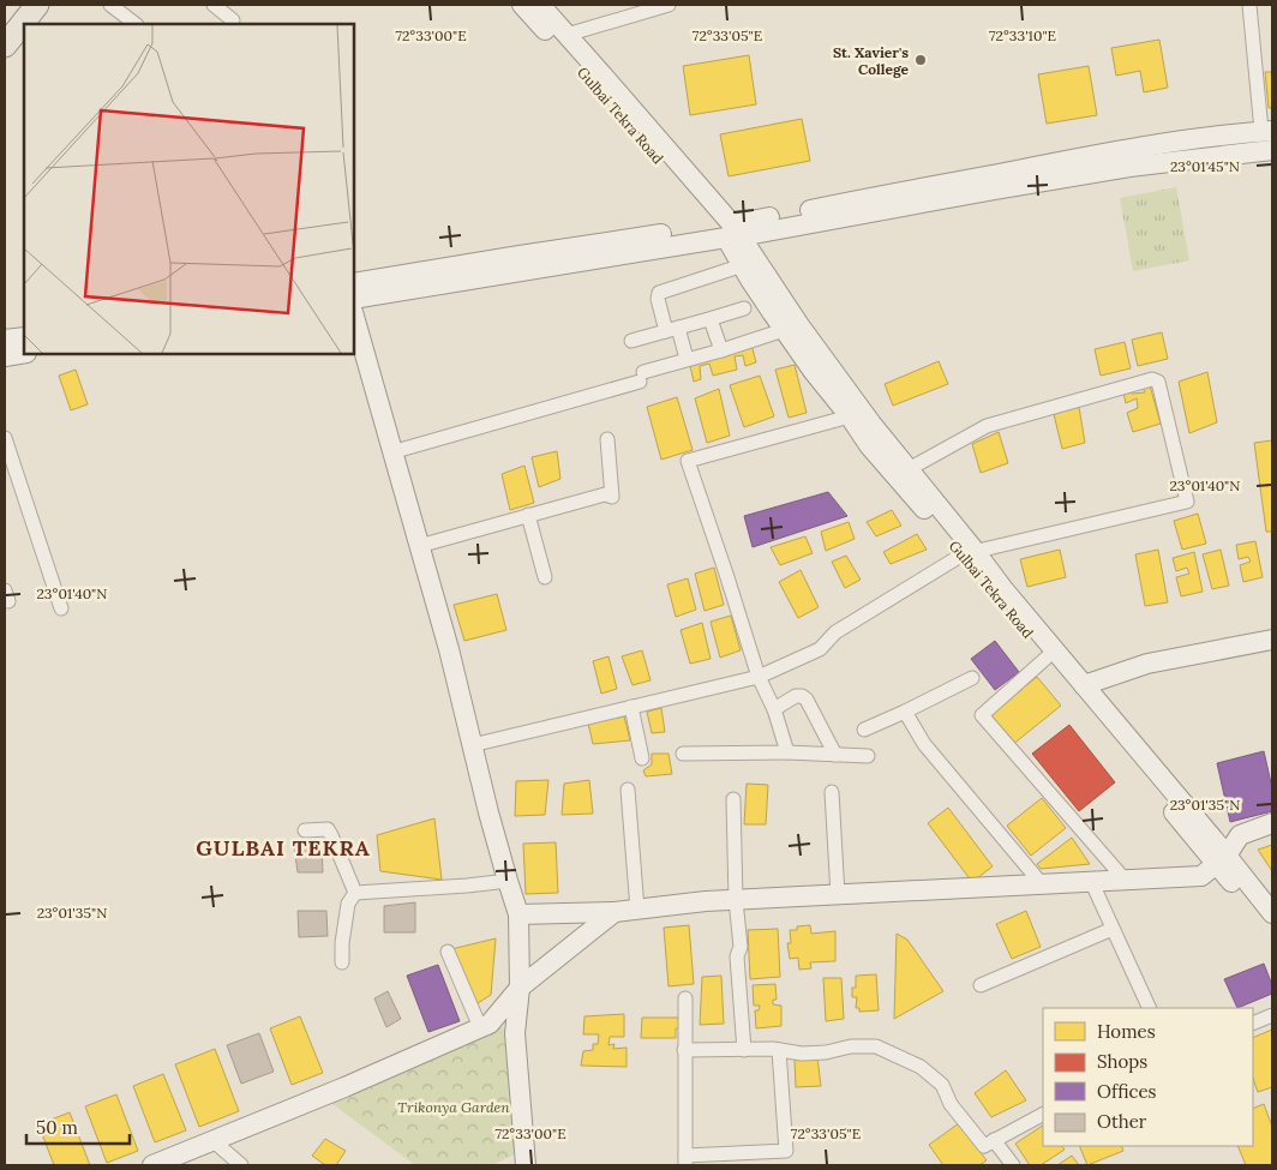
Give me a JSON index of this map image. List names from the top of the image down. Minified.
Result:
{"streets":{"main road":["Gulbai Tekra Road"]},"districts":["GULBAI TEKRA"],"parks":["Trikonya Garden"],"places":["St. Xavier's College"],"legend":["Homes","Shops","Offices","Other"],"scale_bar":"50 m","coordinates":["72°33'00\"E","72°33'05\"E","72°33'10\"E","23°01'45\"N","23°01'40\"N","23°01'35\"N"]}
